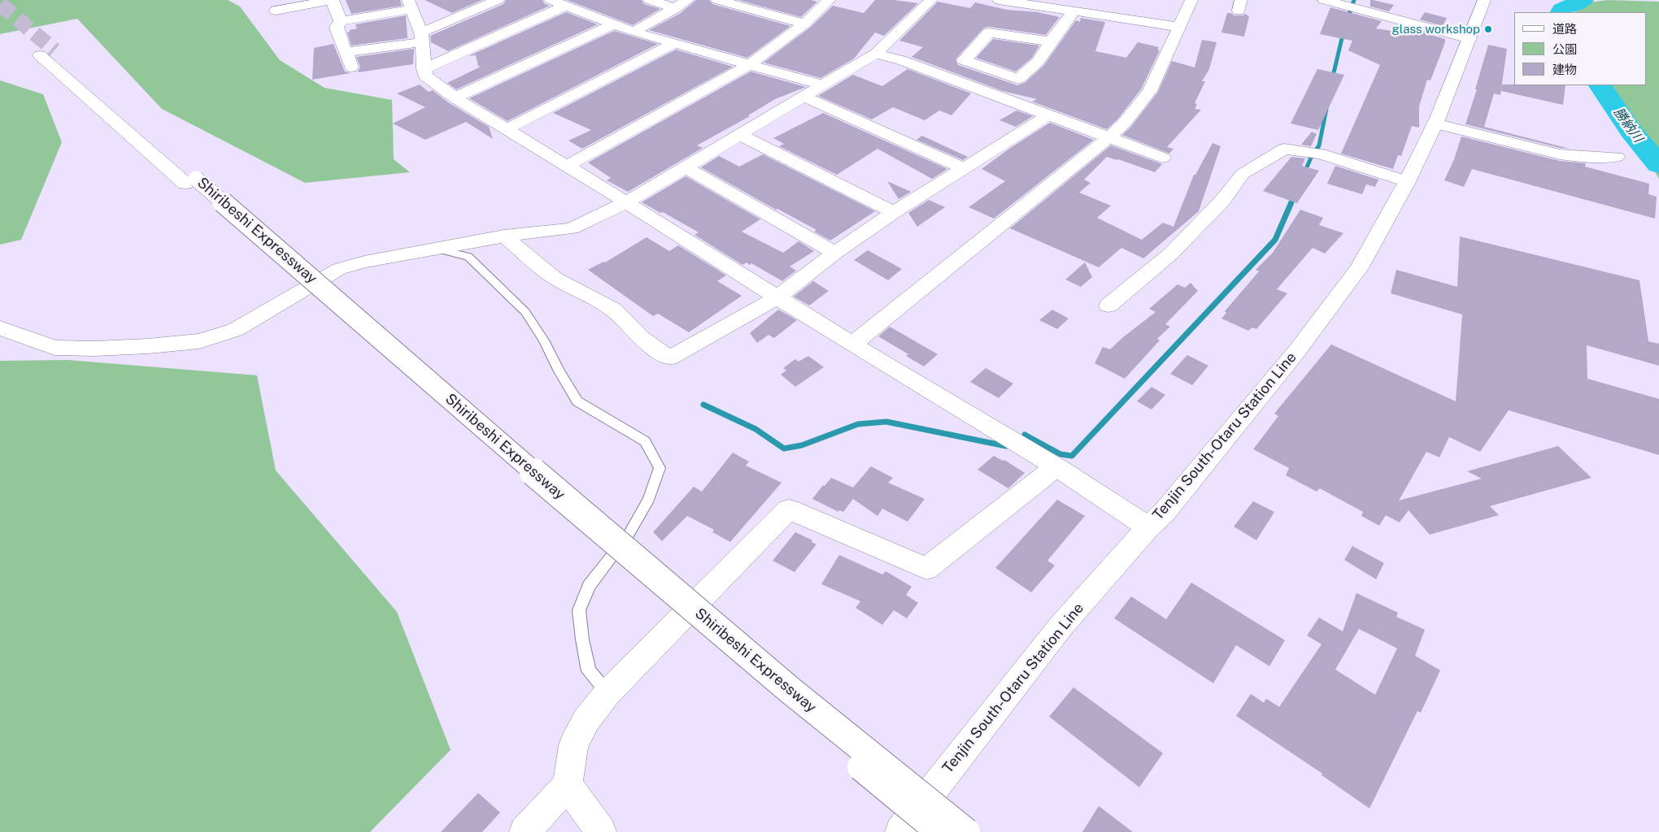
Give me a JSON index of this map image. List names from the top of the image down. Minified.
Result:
{"streets":{"main road":["Shiribeshi Expressway","Tenjin South-Otaru Station Line"]},"water":["勝納川"],"places":["glass workshop"],"legend":["道路","公園","建物"]}
